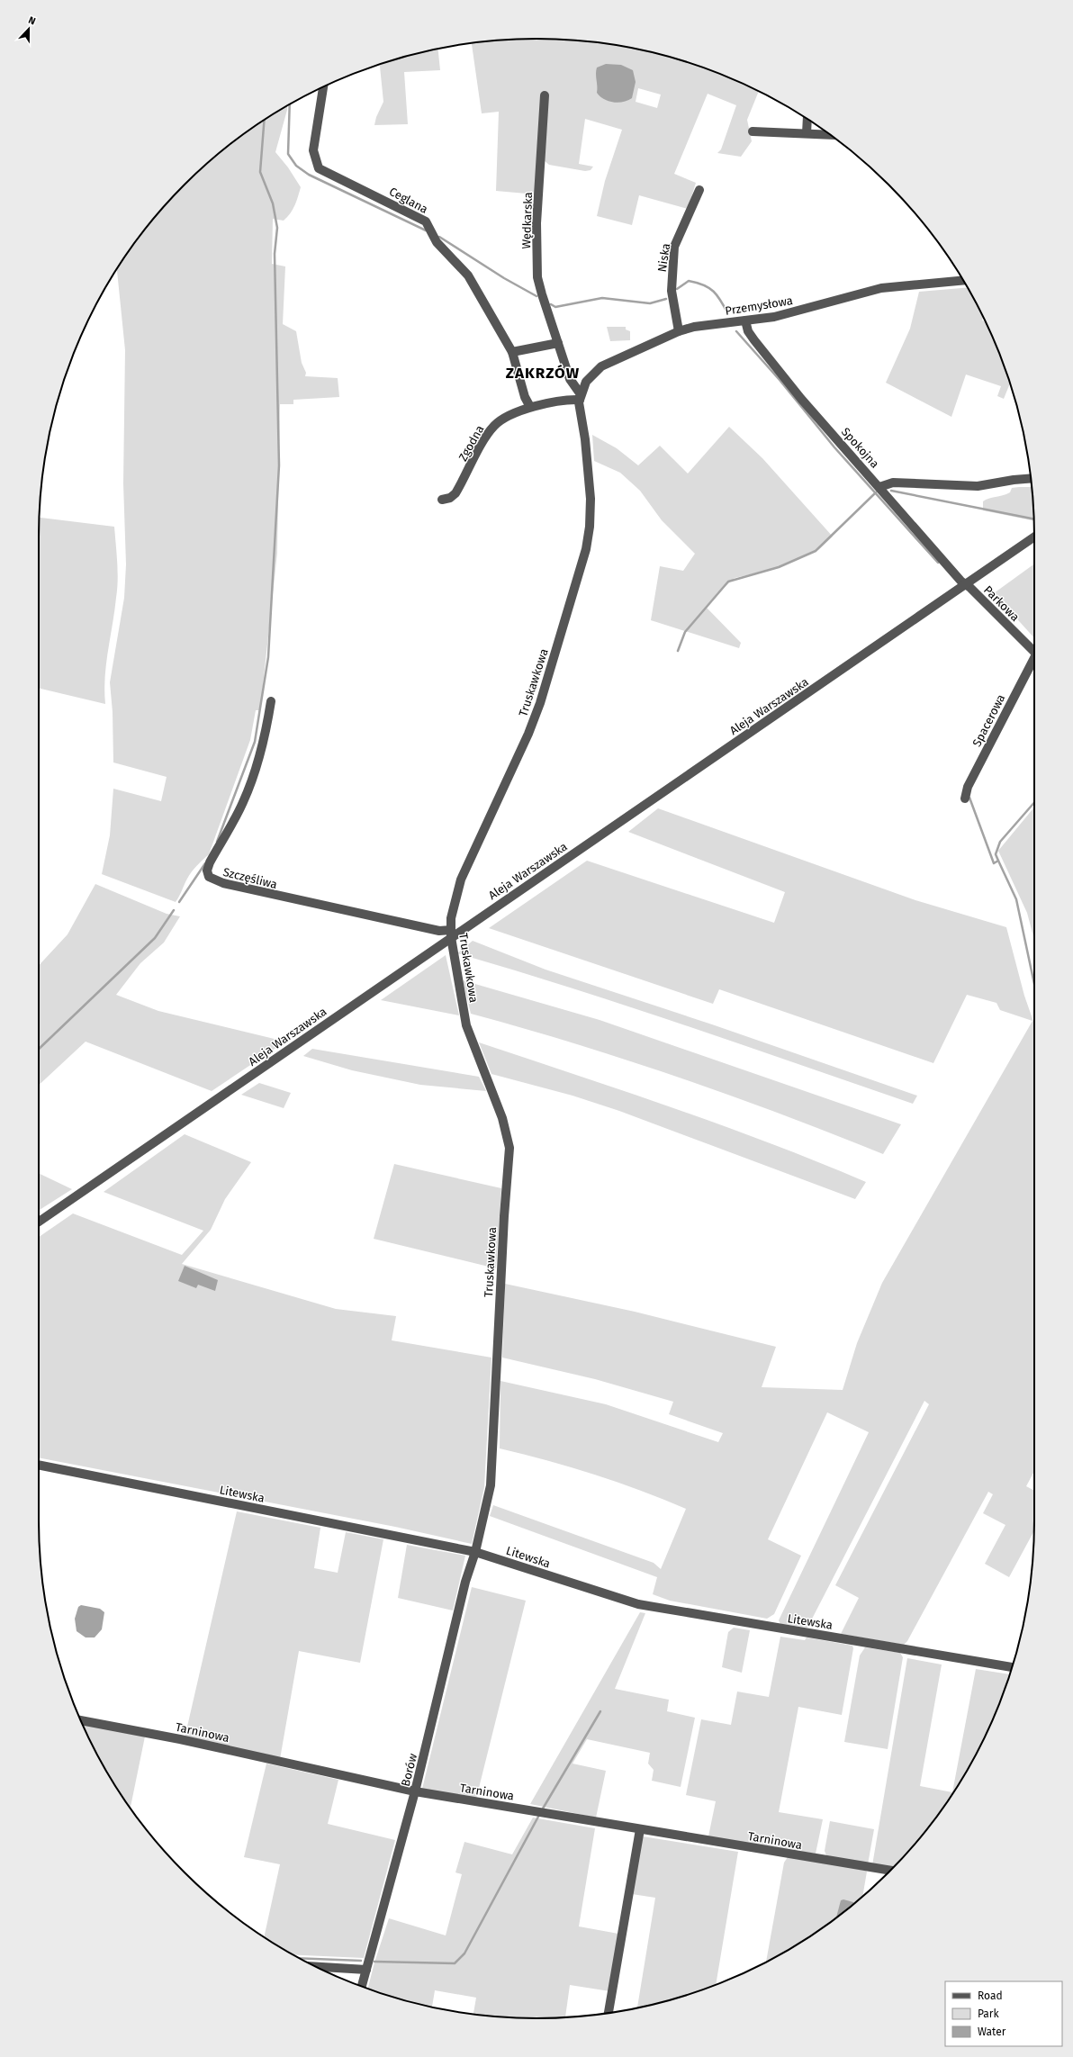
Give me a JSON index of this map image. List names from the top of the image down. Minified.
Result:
{"streets":{"street":["Ceglana","Wędkarska","Niska","Przemysłowa","Zgodna","Spokojna","Parkowa","Truskawkowa","Aleja Warszawska","Spacerowa","Szczęśliwa","Litewska","Tarninowa","Borów"]},"crossings":[["Ceglana","Zgodna"],["Wędkarska","Przemysłowa"],["Wędkarska","Zgodna"],["Wędkarska","Truskawkowa"],["Niska","Przemysłowa"],["Przemysłowa","Zgodna"],["Przemysłowa","Spokojna"],["Przemysłowa","Truskawkowa"],["Zgodna","Truskawkowa"],["Spokojna","Parkowa"],["Spokojna","Aleja Warszawska"],["Parkowa","Aleja Warszawska"],["Truskawkowa","Aleja Warszawska"],["Truskawkowa","Szczęśliwa"],["Truskawkowa","Litewska"],["Truskawkowa","Borów"],["Aleja Warszawska","Szczęśliwa"],["Litewska","Borów"],["Tarninowa","Borów"]],"districts":["ZAKRZÓW"],"legend":["Road","Park","Water"],"north":"top"}
